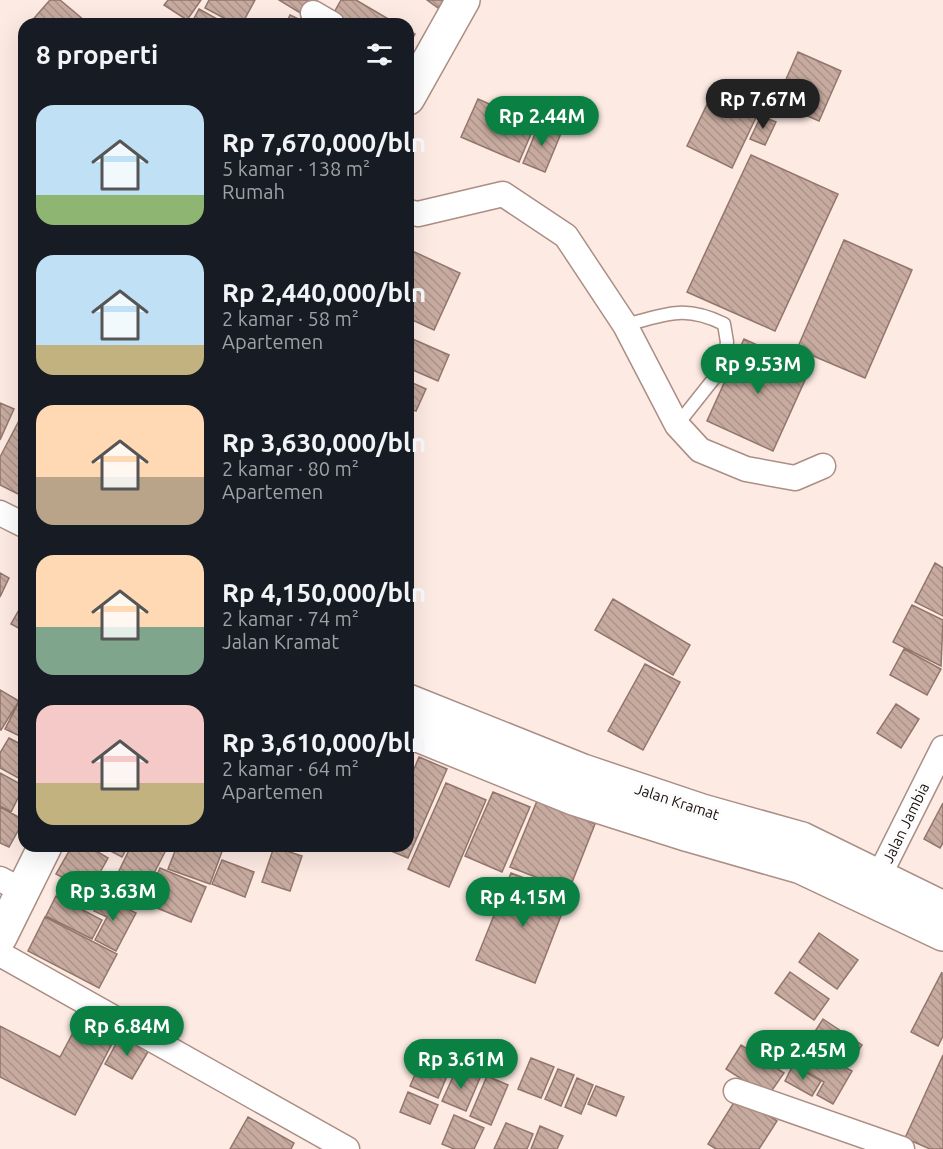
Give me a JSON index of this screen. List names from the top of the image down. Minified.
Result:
{"streets":{"main road":["Jalan Kramat"],"street":["Jalan Jambia"]},"crossings":[["Jalan Kramat","Jalan Jambia"]],"page":{"heading":"8 properti","price":["Rp 7.67M","Rp 2.44M","Rp 9.53M","Rp 3.63M","Rp 4.15M","Rp 6.84M","Rp 2.45M","Rp 3.61M"],"list":[{"name":"Rp 7,670,000/bln","note":"5 kamar · 138 m² · Rumah"},{"name":"Rp 2,440,000/bln","note":"2 kamar · 58 m² · Apartemen"},{"name":"Rp 3,630,000/bln","note":"2 kamar · 80 m² · Apartemen"},{"name":"Rp 4,150,000/bln","note":"2 kamar · 74 m² · Jalan Kramat"},{"name":"Rp 3,610,000/bln","note":"2 kamar · 64 m² · Apartemen"}]}}
